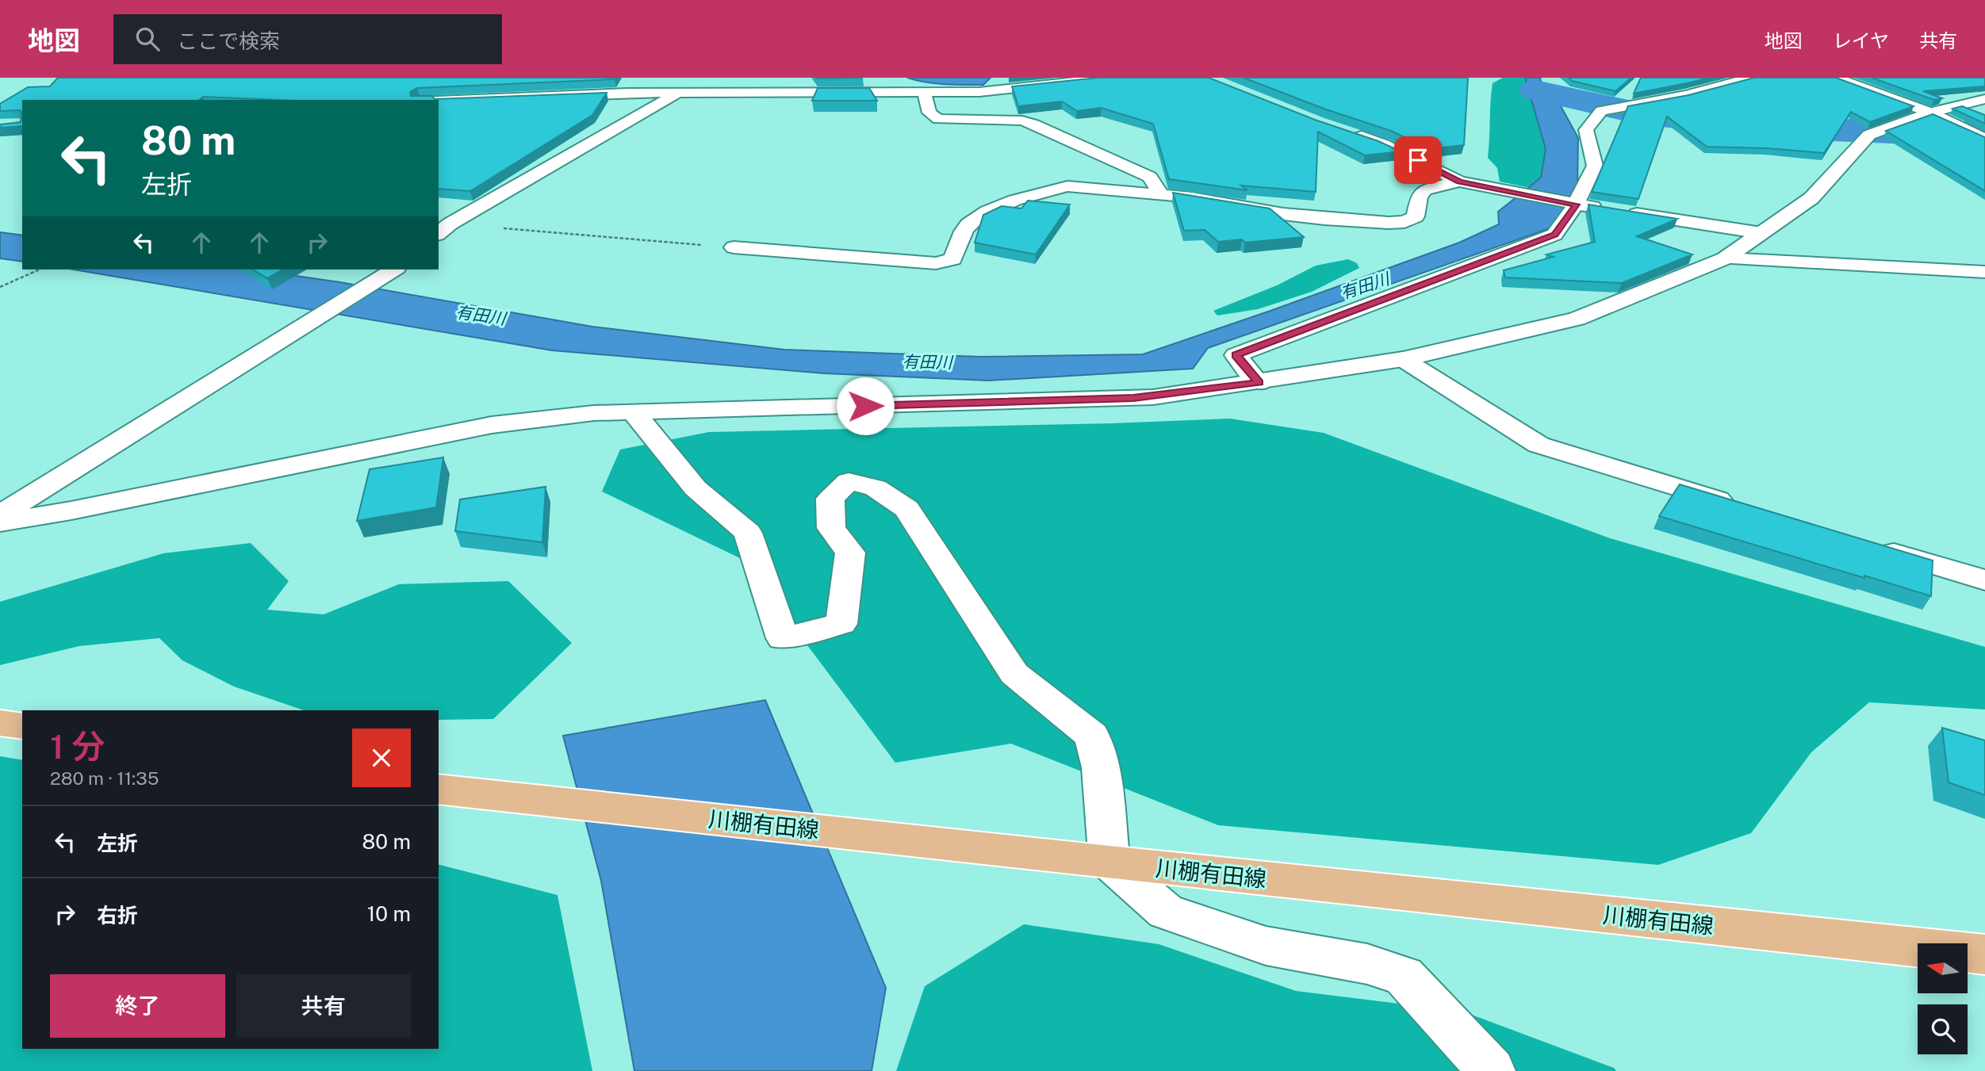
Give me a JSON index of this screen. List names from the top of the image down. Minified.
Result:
{"streets":{"main road":["川棚有田線"]},"water":["有田川"],"north":"left","page":{"header":"地図","search":"ここで検索","nav":["地図","レイヤ","共有"],"turn":["80 m","左折"],"heading":["1 分","280 m · 11:35"],"list":[{"name":"左折","value":"80 m"},{"name":"右折","value":"10 m"}],"buttons":["終了","共有"]}}
